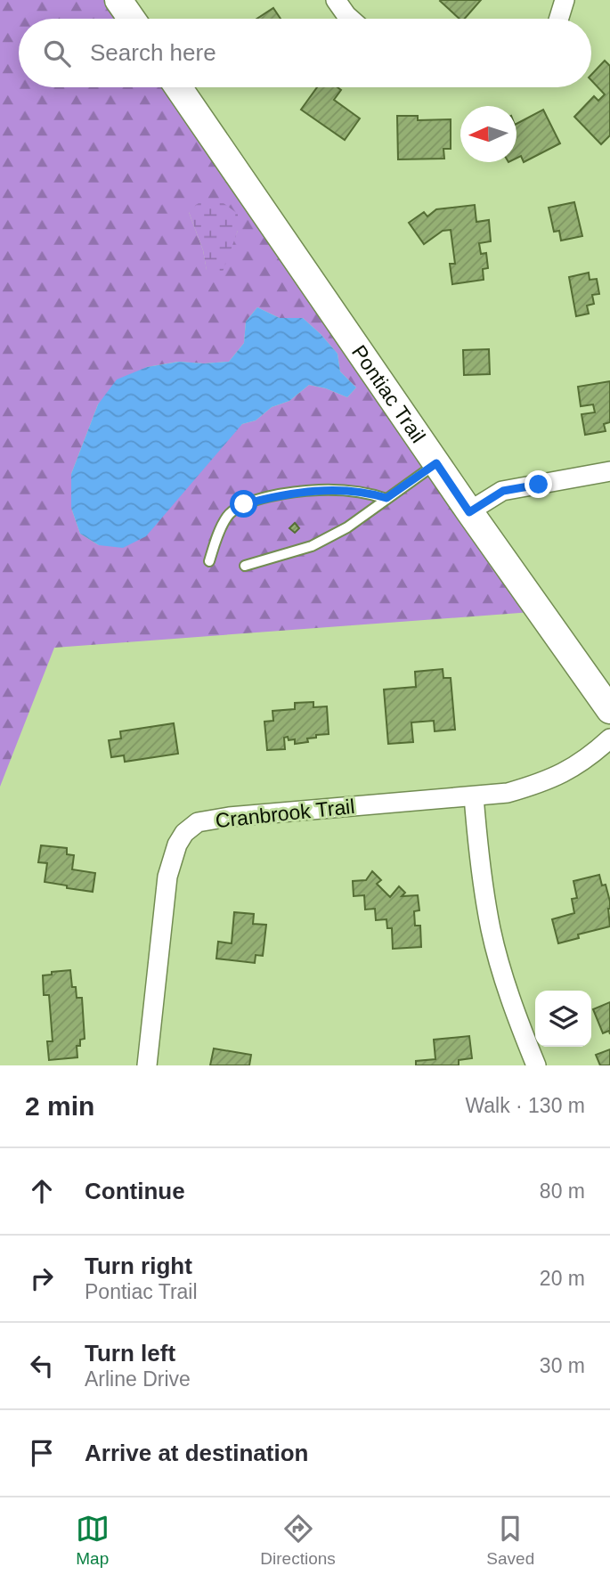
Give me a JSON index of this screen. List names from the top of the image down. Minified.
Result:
{"streets":{"main road":["Pontiac Trail"],"street":["Cranbrook Trail"]},"north":"left","page":{"search":"Search here","heading":["2 min","Walk · 130 m"],"list":[["Continue","80 m"],["Turn right","Pontiac Trail","20 m"],["Turn left","Arline Drive","30 m"],"Arrive at destination"],"nav":["Map","Directions","Saved"]}}
